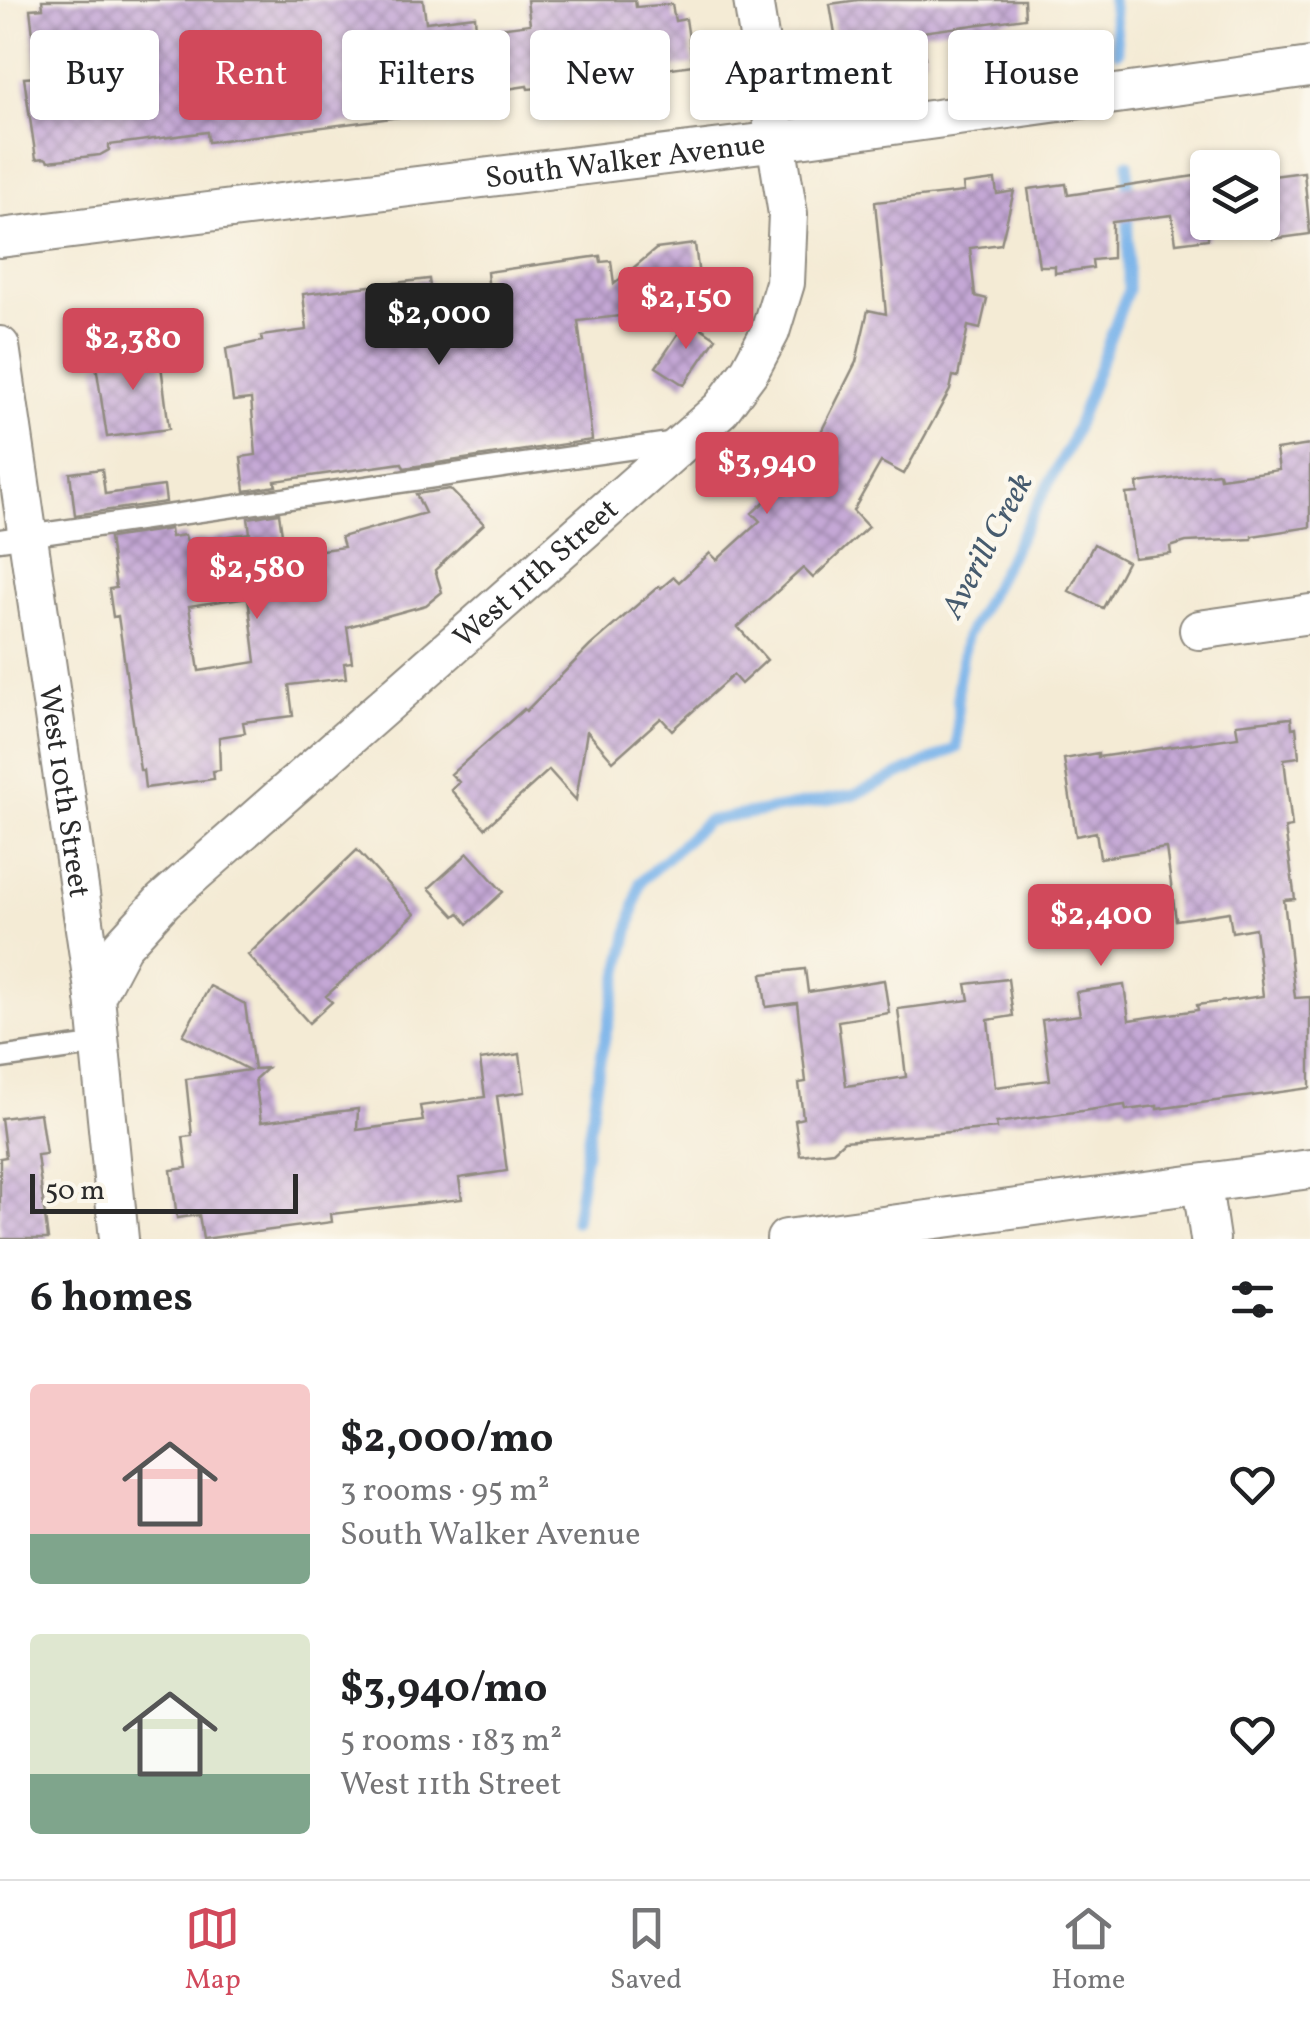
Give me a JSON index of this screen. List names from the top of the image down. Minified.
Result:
{"streets":{"street":["South Walker Avenue","West 11th Street","West 10th Street"]},"crossings":[["South Walker Avenue","West 11th Street"],["West 11th Street","West 10th Street"]],"water":["Averill Creek"],"scale_bar":"50 m","page":{"chip":["Buy","Rent","Filters","New","Apartment","House"],"price":["$2,150","$2,000","$2,380","$3,940","$2,580","$2,400"],"scale":"50 m","heading":"6 homes","list":[{"name":"$2,000/mo","note":"3 rooms · 95 m² · South Walker Avenue"},{"name":"$3,940/mo","note":"5 rooms · 183 m² · West 11th Street"}],"tabs":["Map","Saved","Home"]}}
